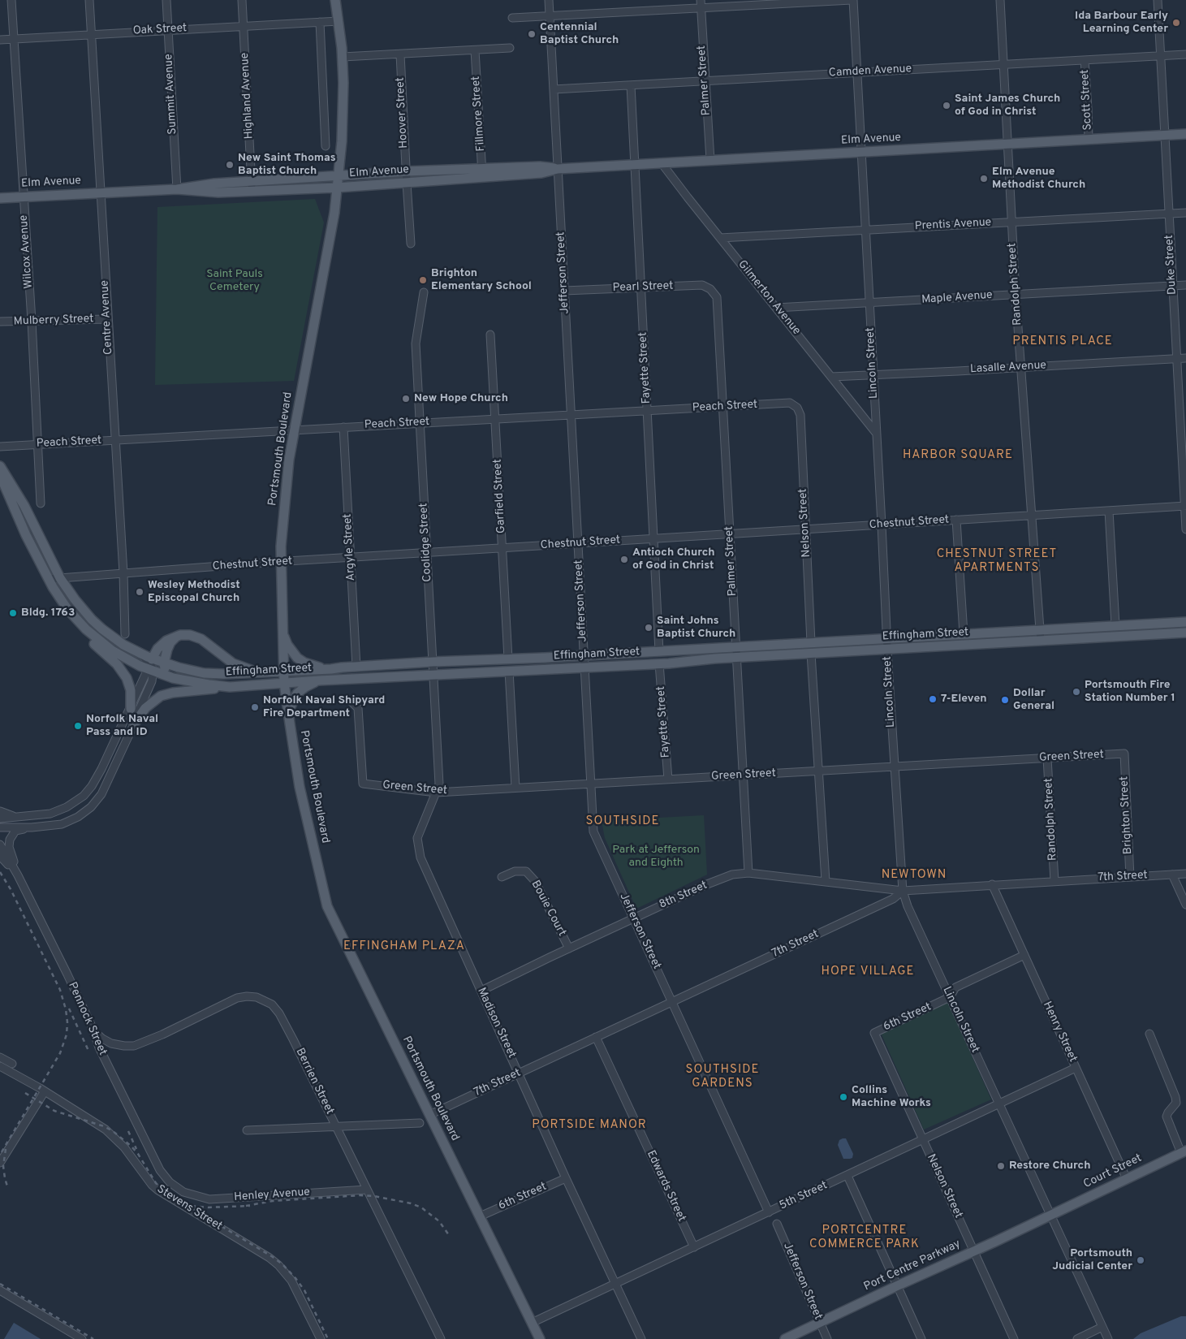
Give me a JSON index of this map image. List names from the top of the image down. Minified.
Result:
{"streets":{"main road":["Elm Avenue","Portsmouth Boulevard","Effingham Street","Court Street","Port Centre Parkway"],"street":["Oak Street","Camden Avenue","Palmer Street","Summit Avenue","Highland Avenue","Scott Street","Hoover Street","Fillmore Street","Prentis Avenue","Wilcox Avenue","Duke Street","Jefferson Street","Randolph Street","Pearl Street","Gilmerton Avenue","Maple Avenue","Centre Avenue","Mulberry Street","Lincoln Street","Fayette Street","Lasalle Avenue","Peach Street","Garfield Street","Nelson Street","Chestnut Street","Coolidge Street","Argyle Street","Green Street","Brighton Street","7th Street","8th Street","Bouie Court","6th Street","Pennock Street","Madison Street","Henry Street","Berrien Street","Edwards Street","Henley Avenue","5th Street","Stevens Street"]},"crossings":[["Oak Street","Summit Avenue"],["Oak Street","Highland Avenue"],["Oak Street","Wilcox Avenue"],["Oak Street","Centre Avenue"],["Oak Street","Portsmouth Boulevard"],["Camden Avenue","Palmer Street"],["Camden Avenue","Scott Street"],["Camden Avenue","Duke Street"],["Camden Avenue","Jefferson Street"],["Camden Avenue","Randolph Street"],["Camden Avenue","Lincoln Street"],["Camden Avenue","Fayette Street"],["Palmer Street","Elm Avenue"],["Palmer Street","Pearl Street"],["Palmer Street","Peach Street"],["Palmer Street","Chestnut Street"],["Palmer Street","Effingham Street"],["Palmer Street","Green Street"],["Palmer Street","8th Street"],["Summit Avenue","Elm Avenue"],["Highland Avenue","Elm Avenue"],["Scott Street","Elm Avenue"],["Hoover Street","Elm Avenue"],["Fillmore Street","Elm Avenue"],["Elm Avenue","Wilcox Avenue"],["Elm Avenue","Duke Street"],["Elm Avenue","Jefferson Street"],["Elm Avenue","Randolph Street"],["Elm Avenue","Gilmerton Avenue"],["Elm Avenue","Centre Avenue"],["Elm Avenue","Lincoln Street"],["Elm Avenue","Fayette Street"],["Elm Avenue","Portsmouth Boulevard"],["Prentis Avenue","Duke Street"],["Prentis Avenue","Randolph Street"],["Prentis Avenue","Gilmerton Avenue"],["Prentis Avenue","Lincoln Street"],["Wilcox Avenue","Mulberry Street"],["Wilcox Avenue","Peach Street"],["Duke Street","Maple Avenue"],["Duke Street","Lasalle Avenue"],["Duke Street","Chestnut Street"],["Jefferson Street","Pearl Street"],["Jefferson Street","Peach Street"],["Jefferson Street","Chestnut Street"],["Jefferson Street","Effingham Street"],["Jefferson Street","Green Street"],["Jefferson Street","7th Street"],["Jefferson Street","8th Street"],["Jefferson Street","5th Street"],["Jefferson Street","Port Centre Parkway"],["Randolph Street","Maple Avenue"],["Randolph Street","Lasalle Avenue"],["Randolph Street","Chestnut Street"],["Randolph Street","Effingham Street"],["Randolph Street","Green Street"],["Randolph Street","7th Street"],["Pearl Street","Fayette Street"],["Gilmerton Avenue","Maple Avenue"],["Gilmerton Avenue","Lincoln Street"],["Gilmerton Avenue","Lasalle Avenue"],["Maple Avenue","Lincoln Street"],["Centre Avenue","Mulberry Street"],["Centre Avenue","Peach Street"],["Centre Avenue","Chestnut Street"],["Lincoln Street","Lasalle Avenue"],["Lincoln Street","Chestnut Street"],["Lincoln Street","Effingham Street"],["Lincoln Street","Green Street"],["Lincoln Street","7th Street"],["Lincoln Street","8th Street"],["Lincoln Street","6th Street"],["Lincoln Street","Court Street"],["Lincoln Street","5th Street"],["Lincoln Street","Port Centre Parkway"],["Fayette Street","Peach Street"],["Fayette Street","Chestnut Street"],["Fayette Street","Effingham Street"],["Fayette Street","Green Street"],["Peach Street","Portsmouth Boulevard"],["Peach Street","Garfield Street"],["Peach Street","Nelson Street"],["Peach Street","Coolidge Street"],["Peach Street","Argyle Street"],["Portsmouth Boulevard","Chestnut Street"],["Portsmouth Boulevard","Effingham Street"],["Portsmouth Boulevard","7th Street"],["Portsmouth Boulevard","6th Street"],["Portsmouth Boulevard","5th Street"],["Garfield Street","Chestnut Street"],["Garfield Street","Effingham Street"],["Nelson Street","Chestnut Street"],["Nelson Street","Effingham Street"],["Nelson Street","6th Street"],["Nelson Street","5th Street"],["Nelson Street","Port Centre Parkway"],["Chestnut Street","Coolidge Street"],["Chestnut Street","Argyle Street"],["Chestnut Street","Effingham Street"],["Coolidge Street","Effingham Street"],["Coolidge Street","Green Street"],["Coolidge Street","Madison Street"],["Argyle Street","Effingham Street"],["Green Street","Brighton Street"],["Green Street","Madison Street"],["Brighton Street","7th Street"],["7th Street","8th Street"],["7th Street","Madison Street"],["7th Street","Henry Street"],["7th Street","Edwards Street"],["8th Street","Bouie Court"],["8th Street","Madison Street"],["6th Street","Madison Street"],["6th Street","Henry Street"],["Pennock Street","Berrien Street"],["Pennock Street","Henley Avenue"],["Madison Street","5th Street"],["Henry Street","Court Street"],["Henry Street","5th Street"],["Berrien Street","Henley Avenue"],["Court Street","Port Centre Parkway"],["Edwards Street","5th Street"]],"districts":["PRENTIS PLACE","HARBOR SQUARE","CHESTNUT STREET APARTMENTS","SOUTHSIDE","NEWTOWN","EFFINGHAM PLAZA","HOPE VILLAGE","SOUTHSIDE GARDENS","PORTSIDE MANOR","PORTCENTRE COMMERCE PARK"],"parks":["Saint Pauls Cemetery","Park at Jefferson and Eighth"],"places":["Ida Barbour Early Learning Center","Centennial Baptist Church","Saint James Church of God in Christ","New Saint Thomas Baptist Church","Elm Avenue Methodist Church","Brighton Elementary School","New Hope Church","Antioch Church of God in Christ","Wesley Methodist Episcopal Church","Bldg. 1763","Saint Johns Baptist Church","Portsmouth Fire Station Number 1","7-Eleven","Dollar General","Norfolk Naval Shipyard Fire Department","Norfolk Naval Pass and ID","Collins Machine Works","Restore Church","Portsmouth Judicial Center"]}
